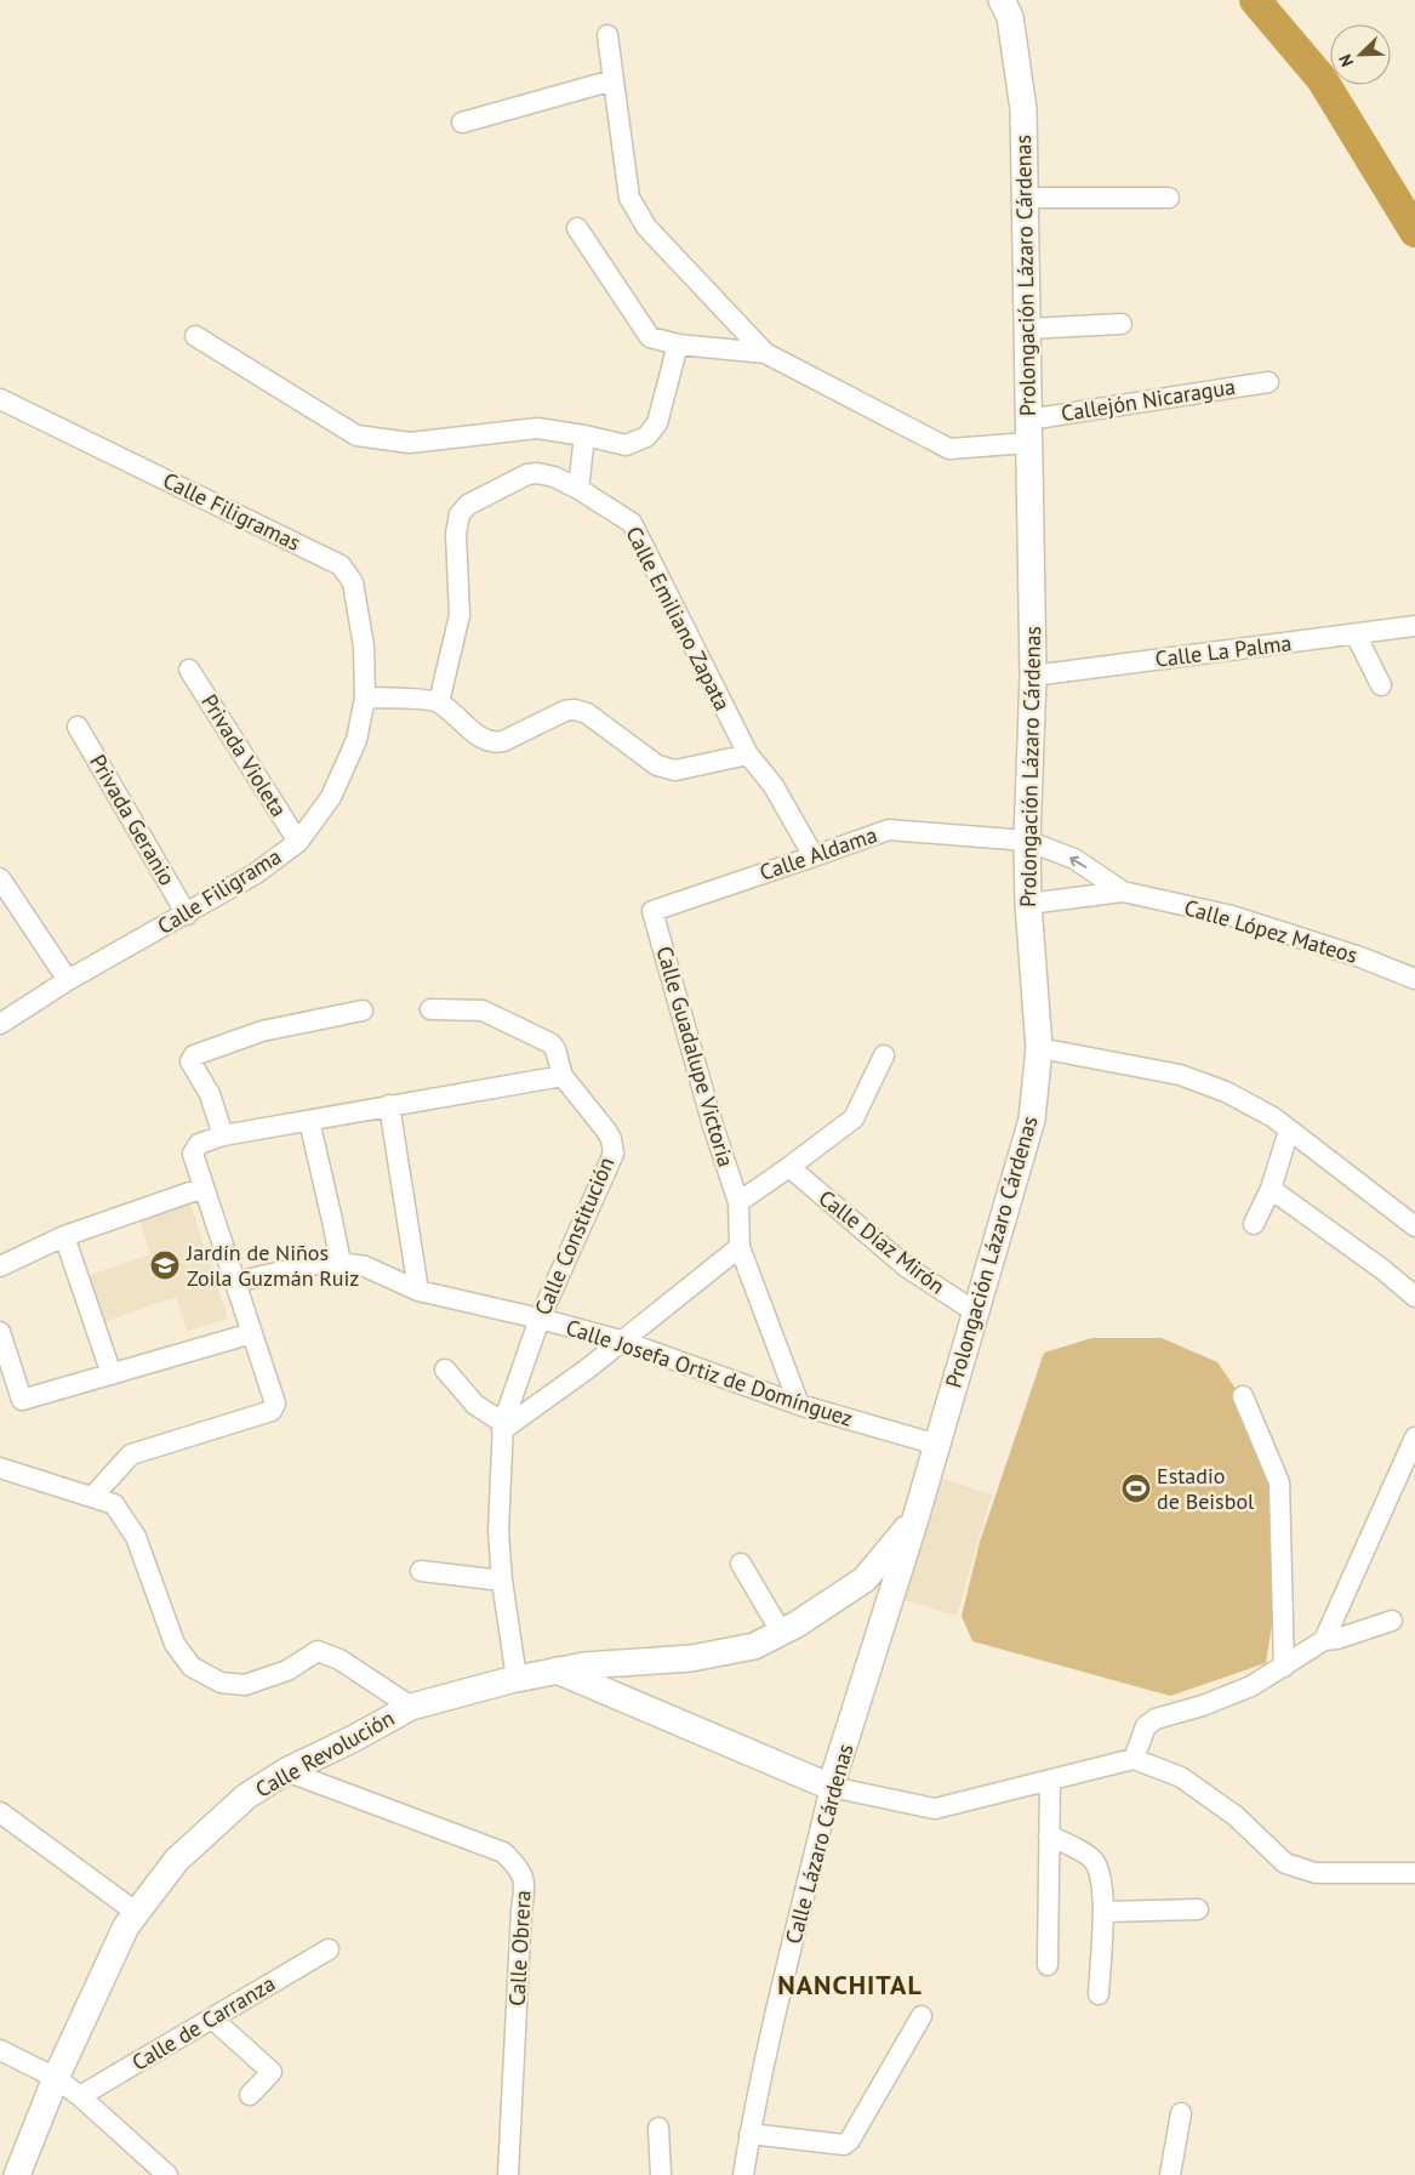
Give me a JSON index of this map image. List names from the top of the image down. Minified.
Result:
{"streets":{"main road":["Prolongación Lázaro Cárdenas","Calle Revolución","Calle Lázaro Cárdenas"],"street":["Callejón Nicaragua","Calle Filigramas","Calle Emiliano Zapata","Calle La Palma","Privada Violeta","Privada Geranio","Calle Aldama","Calle Filigrama","Calle López Mateos","Calle Guadalupe Victoria","Calle Constitución","Calle Díaz Mirón","Calle Josefa Ortiz de Domínguez","Calle Obrera","Calle de Carranza"]},"crossings":[["Prolongación Lázaro Cárdenas","Callejón Nicaragua"],["Prolongación Lázaro Cárdenas","Calle La Palma"],["Prolongación Lázaro Cárdenas","Calle Aldama"],["Prolongación Lázaro Cárdenas","Calle López Mateos"],["Prolongación Lázaro Cárdenas","Calle Díaz Mirón"],["Prolongación Lázaro Cárdenas","Calle Josefa Ortiz de Domínguez"],["Prolongación Lázaro Cárdenas","Calle Revolución"],["Prolongación Lázaro Cárdenas","Calle Lázaro Cárdenas"],["Calle Filigramas","Calle Filigrama"],["Calle Emiliano Zapata","Calle Aldama"],["Privada Violeta","Calle Filigrama"],["Privada Geranio","Calle Filigrama"],["Calle Aldama","Calle López Mateos"],["Calle Aldama","Calle Guadalupe Victoria"],["Calle Constitución","Calle Josefa Ortiz de Domínguez"],["Calle Constitución","Calle Revolución"],["Calle Revolución","Calle Lázaro Cárdenas"],["Calle Revolución","Calle Obrera"]],"districts":["NANCHITAL"],"places":{"school or university":["Jardín de Niños Zoila Guzmán Ruiz"],"sports":["Estadio de Beisbol"]},"north":"bottom left"}
